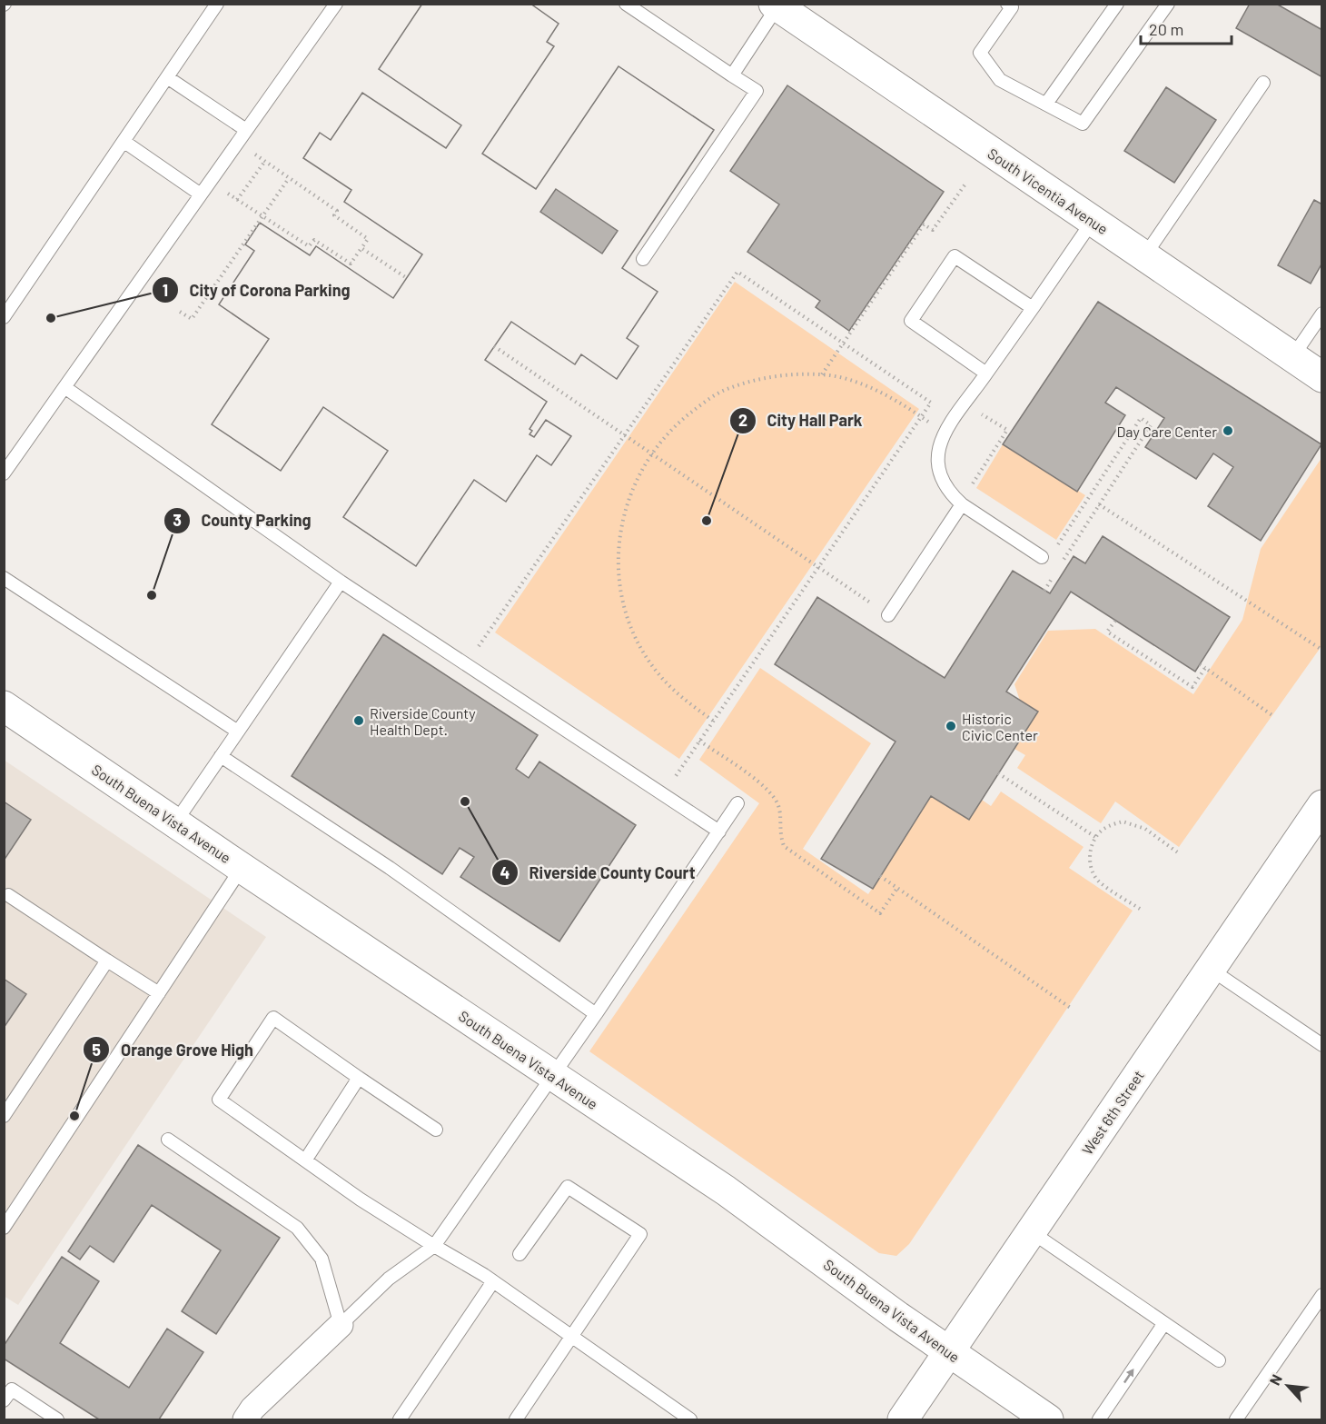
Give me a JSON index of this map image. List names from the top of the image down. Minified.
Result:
{"streets":{"street":["South Vicentia Avenue","South Buena Vista Avenue","West 6th Street"]},"crossings":[["South Buena Vista Avenue","West 6th Street"]],"places":["City of Corona Parking","Day Care Center","City Hall Park","County Parking","Riverside County Health Dept.","Historic Civic Center","Riverside County Court","Orange Grove High"],"scale_bar":"20 m","north":"top left"}
